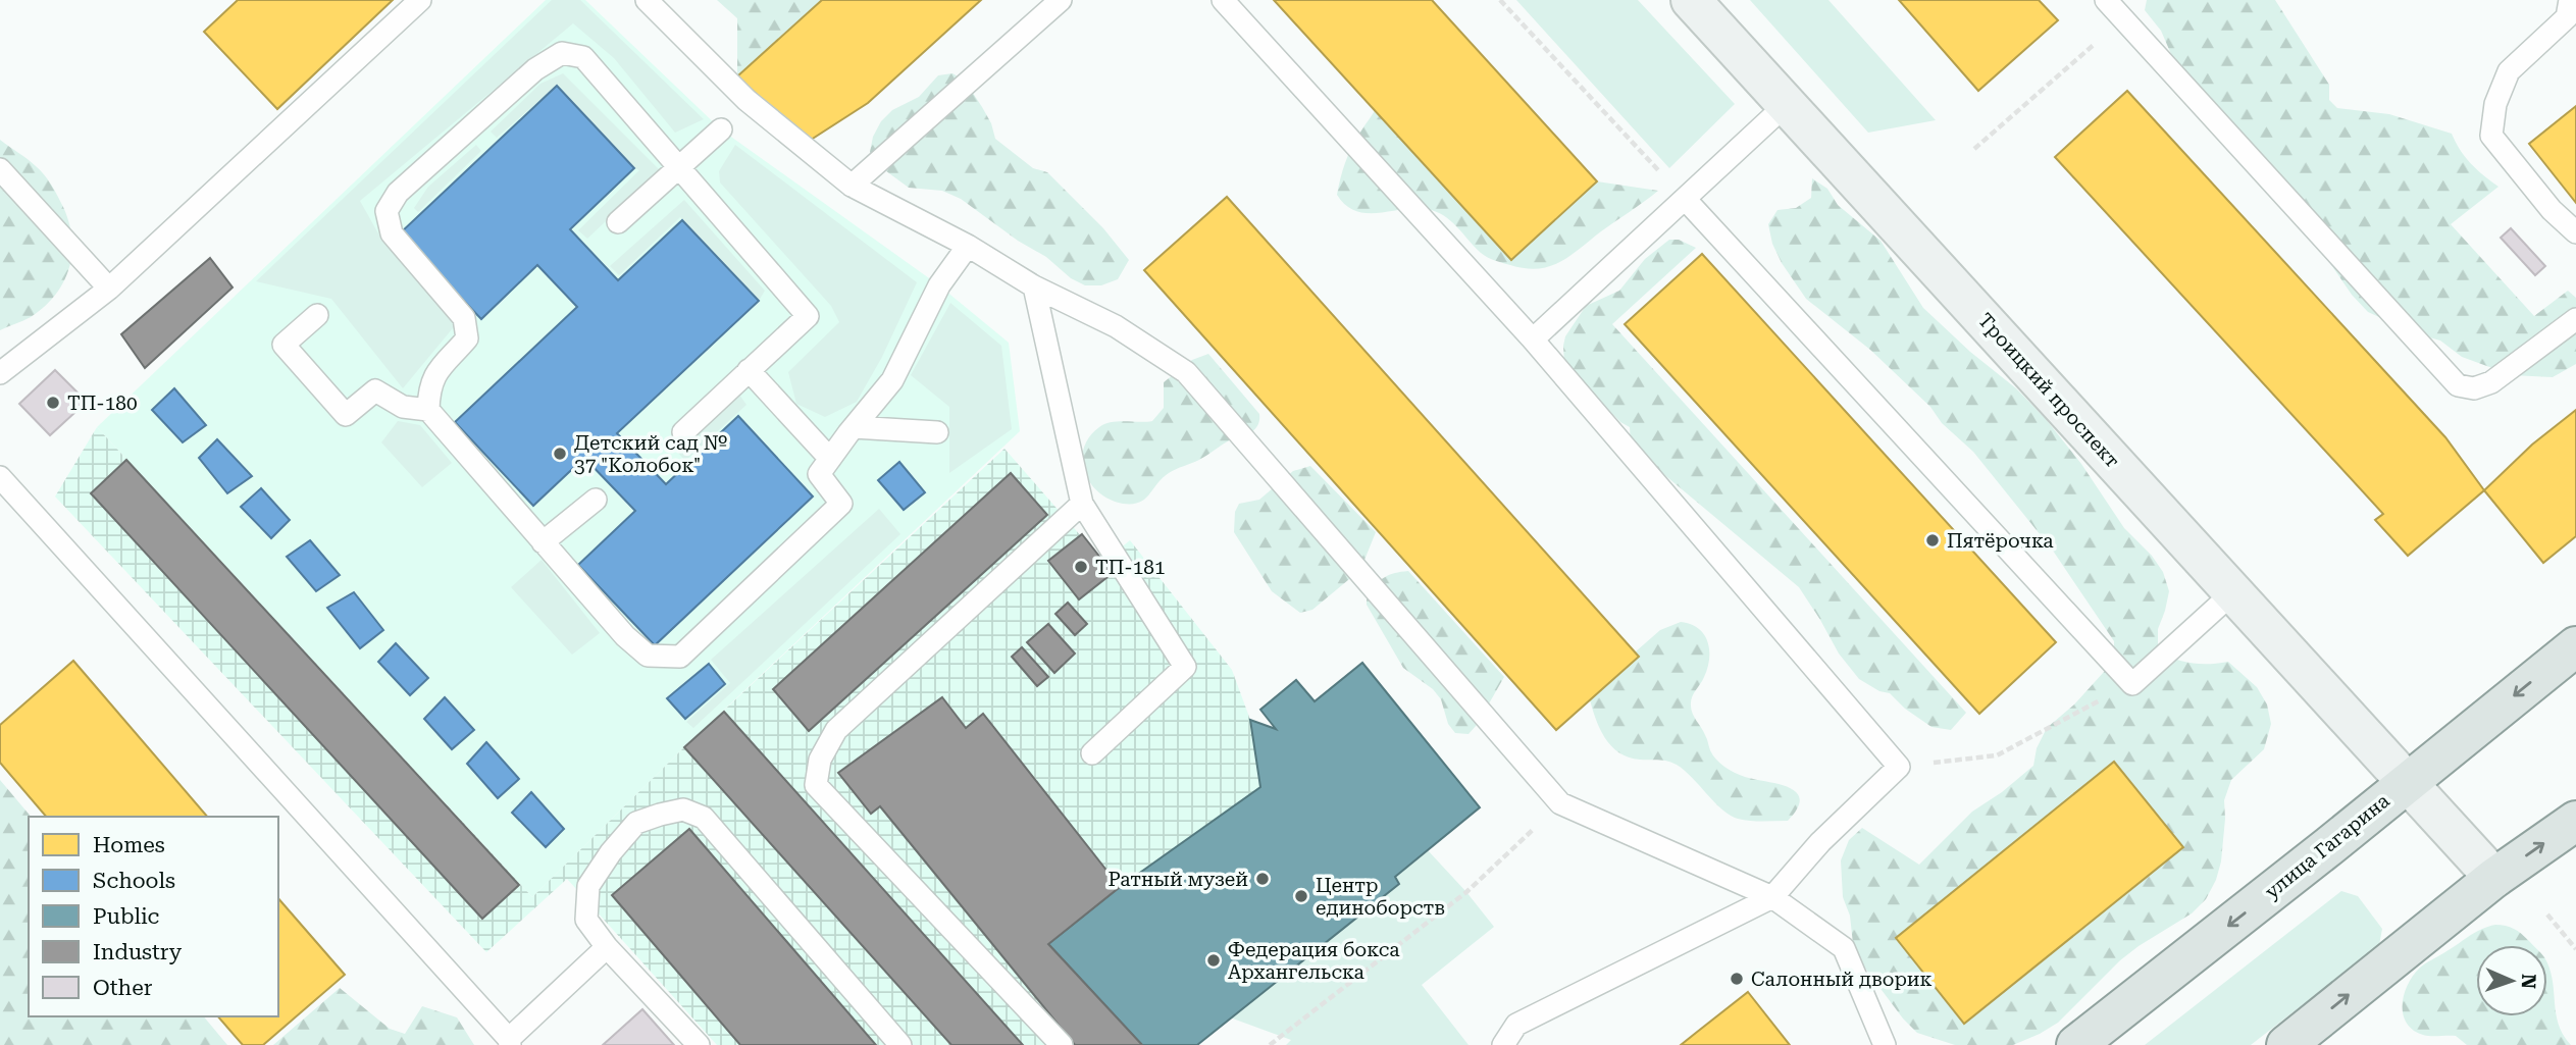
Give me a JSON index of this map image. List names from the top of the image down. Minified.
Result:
{"streets":{"main road":["Троицкий проспект","улица Гагарина"]},"crossings":[["Троицкий проспект","улица Гагарина"]],"places":["ТП-180","Детский сад № 37 \"Колобок\"","Пятёрочка","ТП-181","Ратный музей","Центр единоборств","Федерация бокса Архангельска","Салонный дворик"],"legend":["Homes","Schools","Public","Industry","Other"],"north":"right"}
